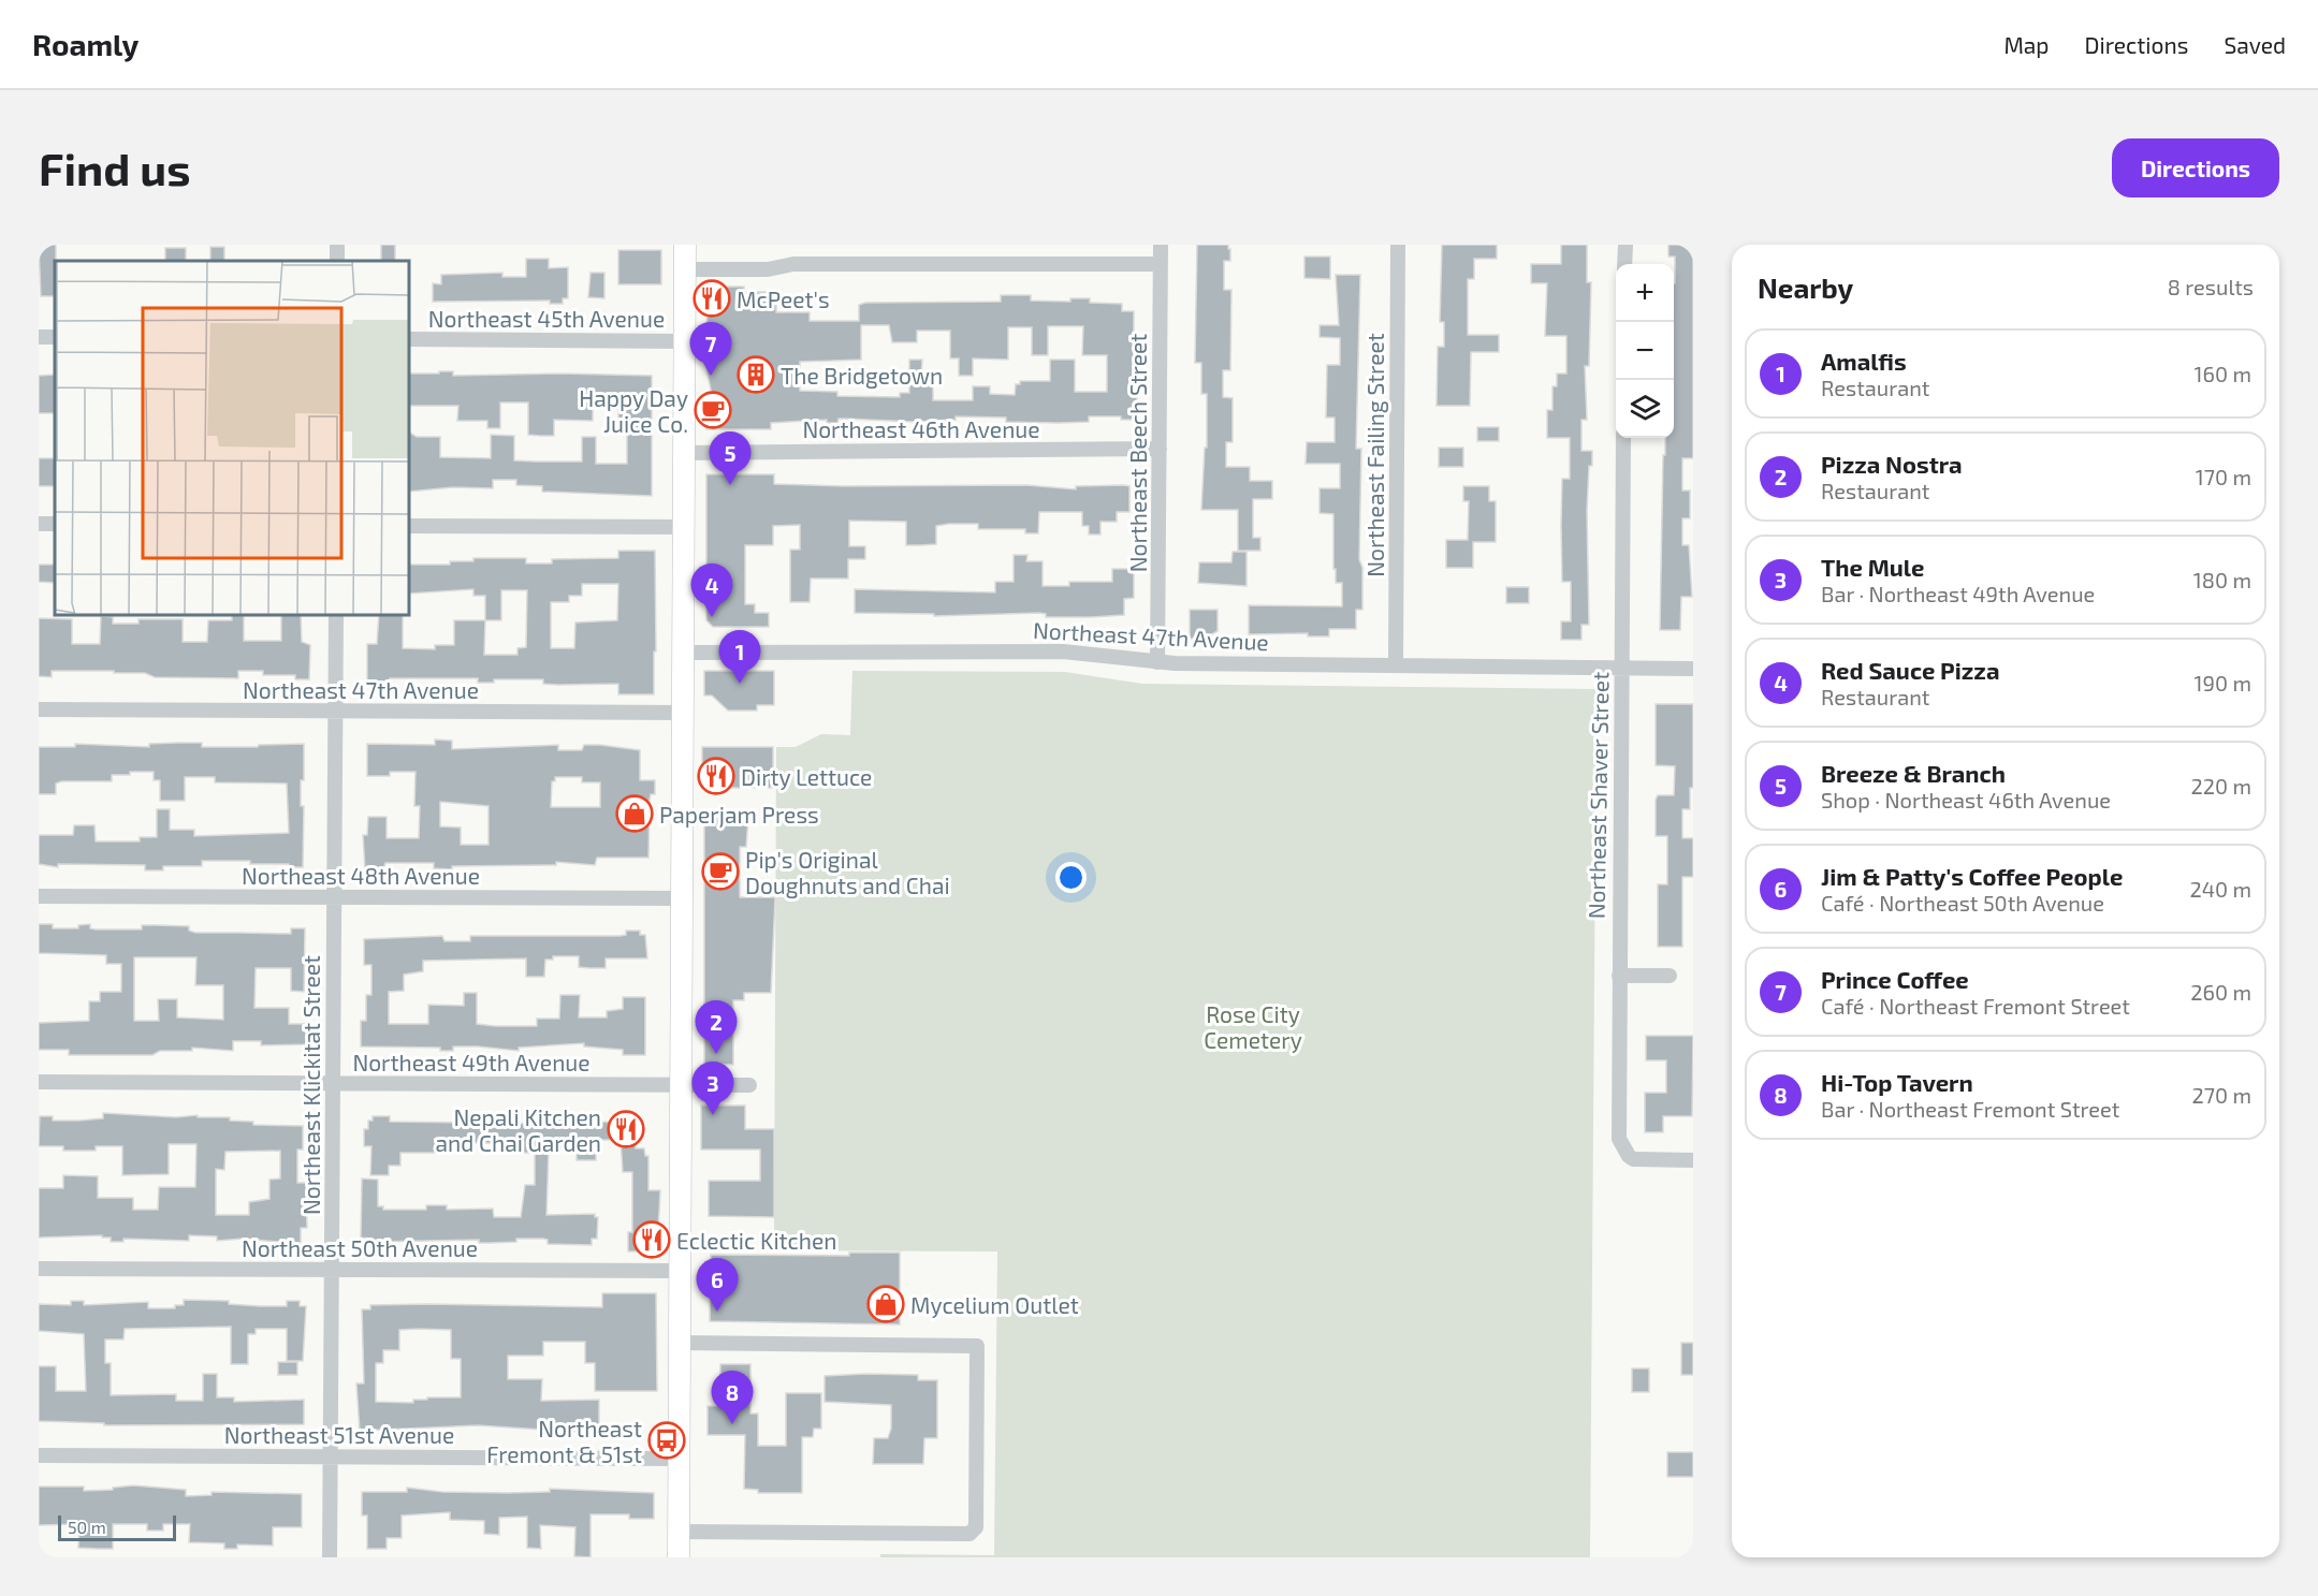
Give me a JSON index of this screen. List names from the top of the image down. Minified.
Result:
{"streets":{"street":["Northeast 45th Avenue","Northeast 46th Avenue","Northeast Beech Street","Northeast Failing Street","Northeast 47th Avenue","Northeast Shaver Street","Northeast 48th Avenue","Northeast 49th Avenue","Northeast Klickitat Street","Northeast 50th Avenue","Northeast 51st Avenue"]},"crossings":[["Northeast 46th Avenue","Northeast Beech Street"],["Northeast Beech Street","Northeast 47th Avenue"],["Northeast Failing Street","Northeast 47th Avenue"],["Northeast 47th Avenue","Northeast Shaver Street"],["Northeast 47th Avenue","Northeast Klickitat Street"],["Northeast 48th Avenue","Northeast Klickitat Street"],["Northeast 49th Avenue","Northeast Klickitat Street"],["Northeast Klickitat Street","Northeast 50th Avenue"],["Northeast Klickitat Street","Northeast 51st Avenue"]],"parks":["Rose City Cemetery"],"places":{"restaurant":["McPeet's","Dirty Lettuce","Nepali Kitchen and Chai Garden","Eclectic Kitchen"],"building":["The Bridgetown"],"cafe":["Happy Day Juice Co.","Pip's Original Doughnuts and Chai"],"shop":["Paperjam Press","Mycelium Outlet"],"bus stop":["Northeast Fremont & 51st"]},"scale_bar":"50 m","page":{"header":"Roamly","nav":["Map","Directions","Saved"],"buttons":"Directions","title":"Find us","heading":["Nearby","8 results"],"map_buttons":["+","−"],"pins":["7","5","4","1","2","3","6","8"],"list":[{"mark":"1","name":"Amalfis","note":"Restaurant","value":"160 m"},{"mark":"2","name":"Pizza Nostra","note":"Restaurant","value":"170 m"},{"mark":"3","name":"The Mule","note":"Bar · Northeast 49th Avenue","value":"180 m"},{"mark":"4","name":"Red Sauce Pizza","note":"Restaurant","value":"190 m"},{"mark":"5","name":"Breeze & Branch","note":"Shop · Northeast 46th Avenue","value":"220 m"},{"mark":"6","name":"Jim & Patty's Coffee People","note":"Café · Northeast 50th Avenue","value":"240 m"},{"mark":"7","name":"Prince Coffee","note":"Café · Northeast Fremont Street","value":"260 m"},{"mark":"8","name":"Hi-Top Tavern","note":"Bar · Northeast Fremont Street","value":"270 m"}],"scale":"50 m"}}
